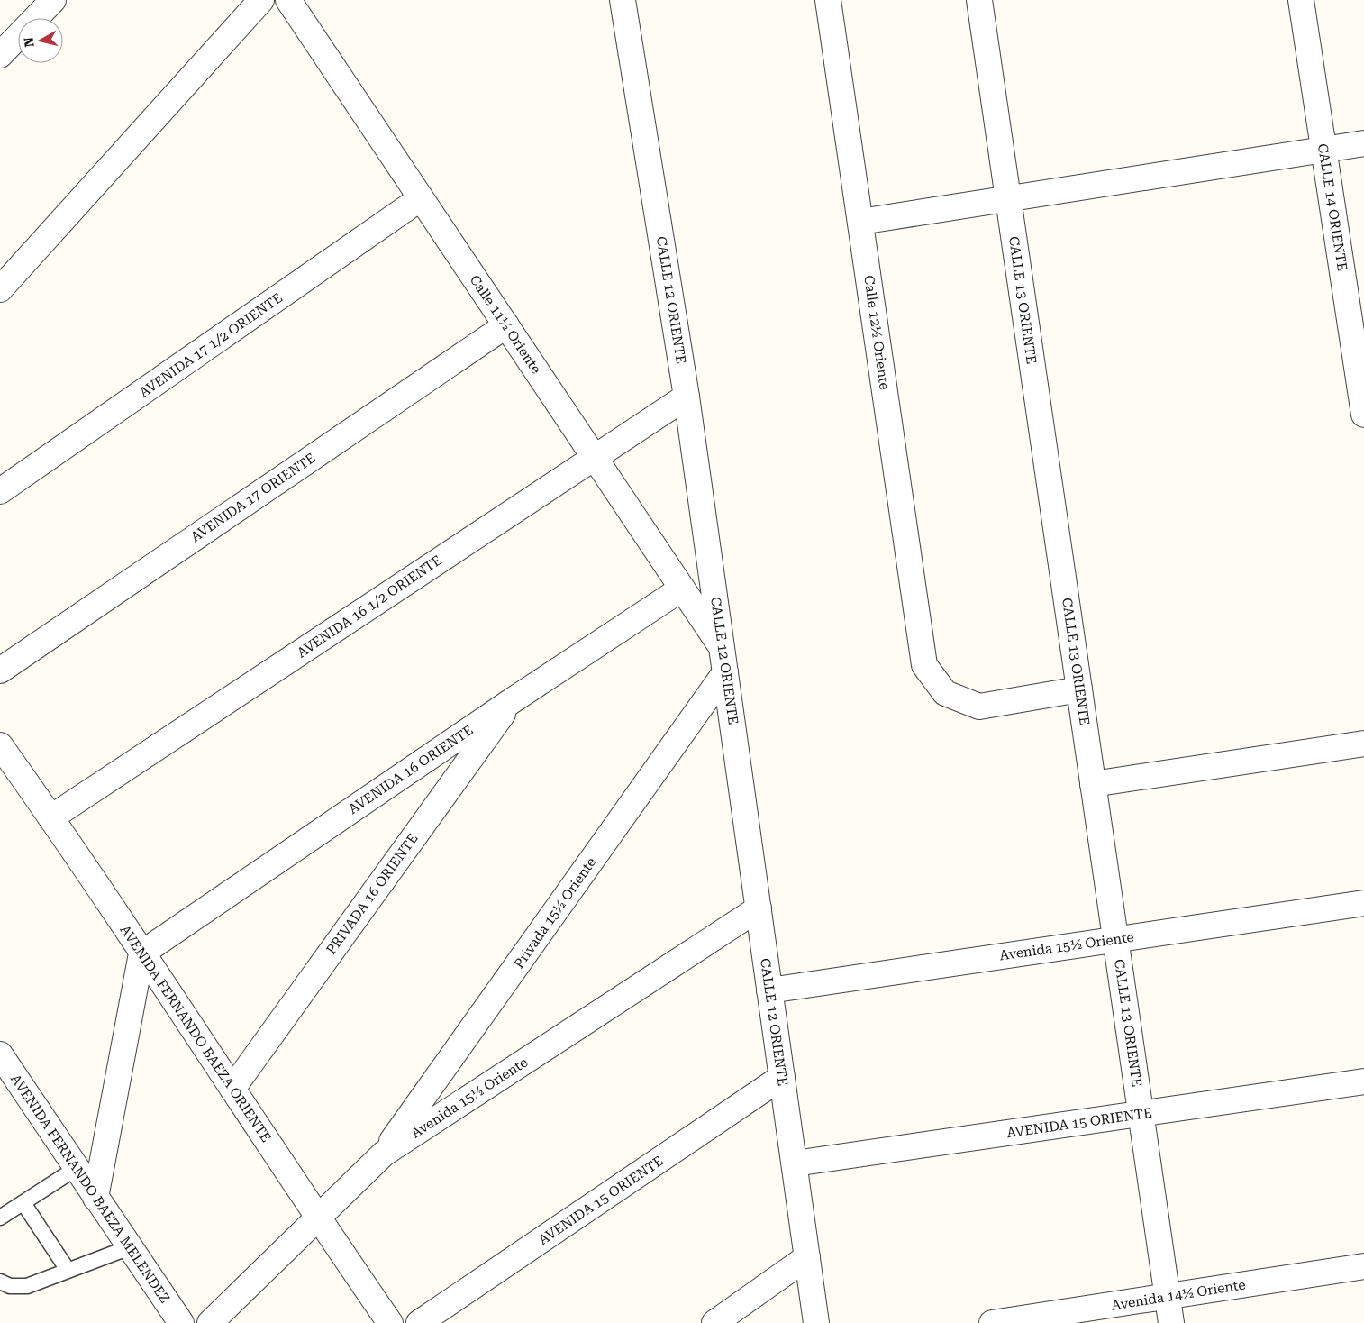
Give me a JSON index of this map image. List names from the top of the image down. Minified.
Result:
{"streets":{"street":["CALLE 14 ORIENTE","CALLE 12 ORIENTE","CALLE 13 ORIENTE","Calle 11½ Oriente","Calle 12½ Oriente","AVENIDA 17 1/2 ORIENTE","AVENIDA 17 ORIENTE","AVENIDA 16 1/2 ORIENTE","AVENIDA 16 ORIENTE","PRIVADA 16 ORIENTE","Privada 15½ Oriente","Avenida 15½ Oriente","AVENIDA FERNANDO BAEZA ORIENTE","AVENIDA 15 ORIENTE","AVENIDA FERNANDO BAEZA MELENDEZ","Avenida 14½ Oriente"]},"crossings":[["CALLE 12 ORIENTE","Calle 11½ Oriente"],["CALLE 12 ORIENTE","AVENIDA 16 1/2 ORIENTE"],["CALLE 12 ORIENTE","Privada 15½ Oriente"],["CALLE 12 ORIENTE","Avenida 15½ Oriente"],["CALLE 12 ORIENTE","AVENIDA 15 ORIENTE"],["CALLE 13 ORIENTE","Calle 12½ Oriente"],["CALLE 13 ORIENTE","Avenida 15½ Oriente"],["CALLE 13 ORIENTE","AVENIDA 15 ORIENTE"],["CALLE 13 ORIENTE","Avenida 14½ Oriente"],["Calle 11½ Oriente","AVENIDA 17 1/2 ORIENTE"],["Calle 11½ Oriente","AVENIDA 17 ORIENTE"],["Calle 11½ Oriente","AVENIDA 16 1/2 ORIENTE"],["Calle 11½ Oriente","AVENIDA 16 ORIENTE"],["AVENIDA 16 1/2 ORIENTE","AVENIDA FERNANDO BAEZA ORIENTE"],["AVENIDA 16 ORIENTE","PRIVADA 16 ORIENTE"],["AVENIDA 16 ORIENTE","AVENIDA FERNANDO BAEZA ORIENTE"],["PRIVADA 16 ORIENTE","AVENIDA FERNANDO BAEZA ORIENTE"],["Privada 15½ Oriente","Avenida 15½ Oriente"],["Avenida 15½ Oriente","AVENIDA FERNANDO BAEZA ORIENTE"]],"north":"left"}
